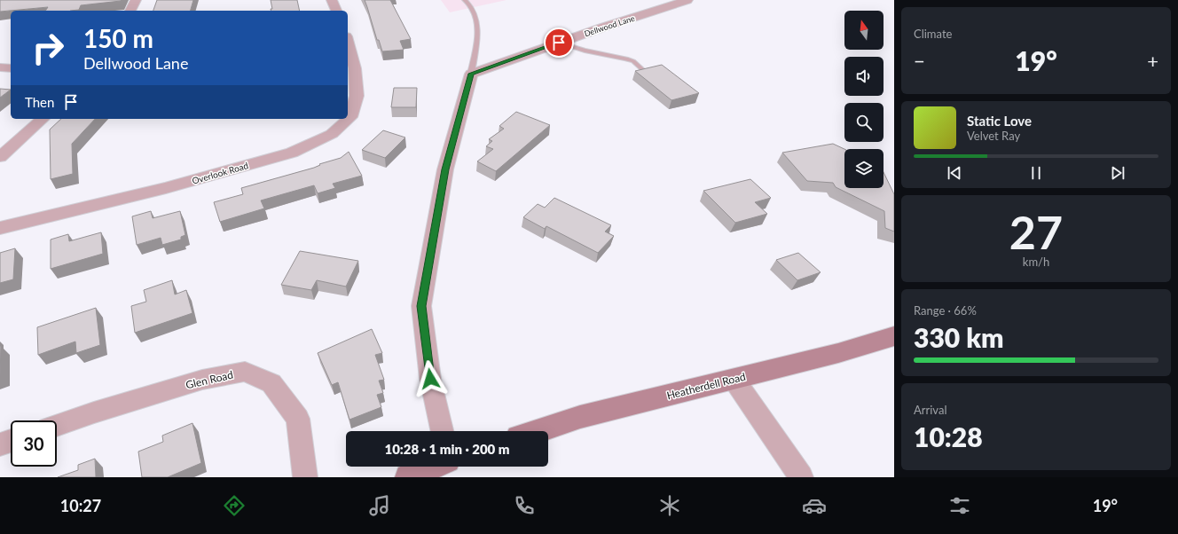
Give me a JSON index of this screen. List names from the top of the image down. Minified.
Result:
{"streets":{"street":["Dellwood Lane","Overlook Road","Glen Road","Heatherdell Road"]},"north":"top","page":{"tile":["Climate",["27","km/h"],["Range · 66%","330 km"],["Arrival","10:28"]],"turn":["150 m","Dellwood Lane"],"heat":["−","19°","+"],"then":"Then","song":["Static Love","Velvet Ray"],"limit":"30","trip":"10:28 · 1 min · 200 m","tabs":["10:27","19°"]}}
